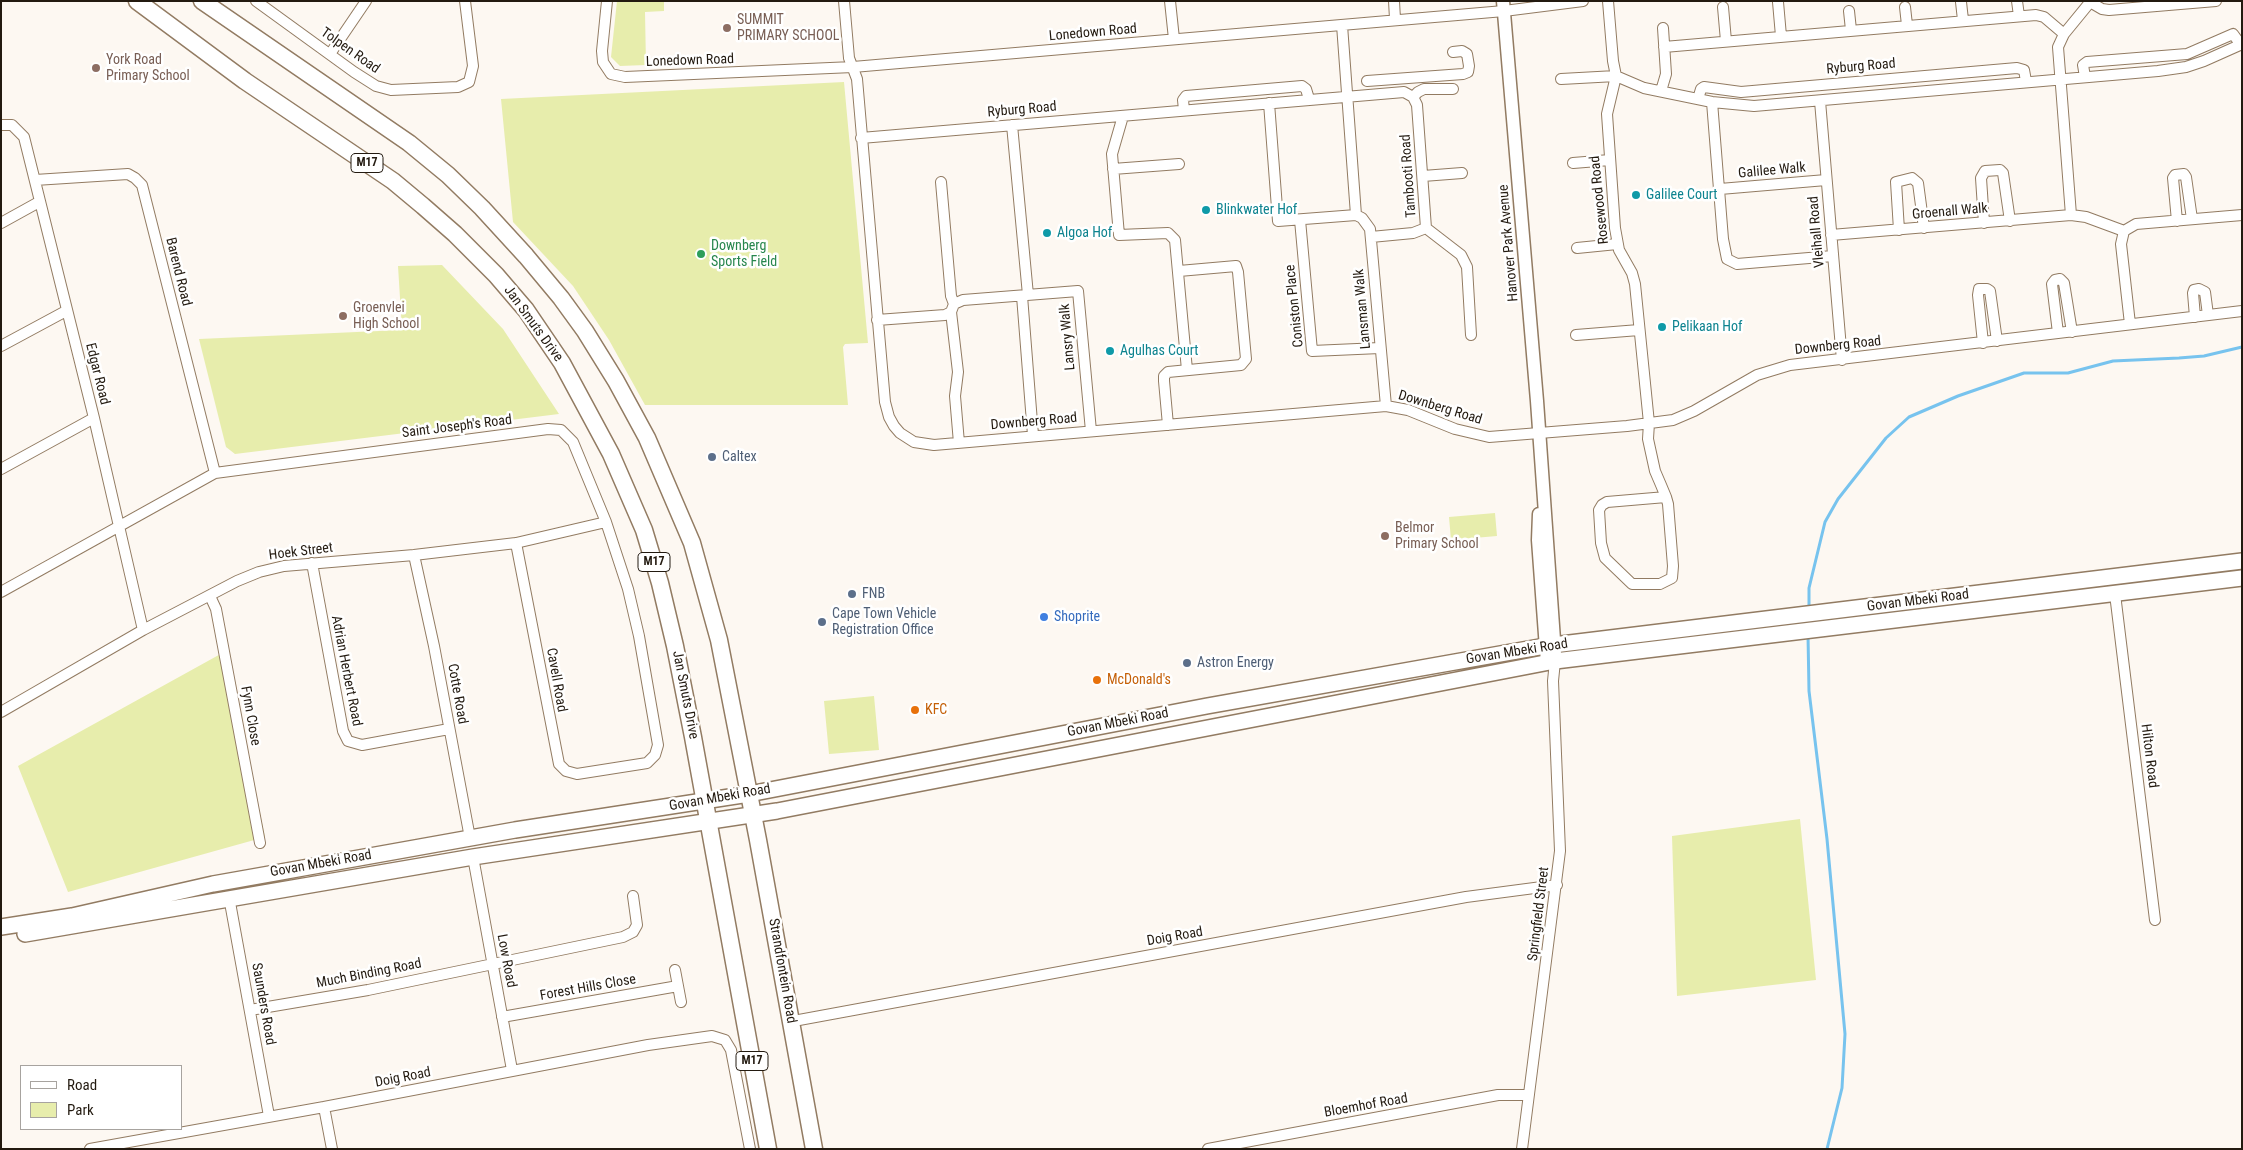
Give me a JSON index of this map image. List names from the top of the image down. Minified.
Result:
{"streets":{"main road":["M17","Jan Smuts Drive","Govan Mbeki Road","Strandfontein Road"],"street":["Lonedown Road","Tolpen Road","Ryburg Road","Galilee Walk","Tambooti Road","Rosewood Road","Groenall Walk","Vleihall Road","Hanover Park Avenue","Barend Road","Coniston Place","Lansman Walk","Lansry Walk","Downberg Road","Edgar Road","Saint Joseph's Road","Hoek Street","Adrian Herbert Road","Cavell Road","Cotte Road","Fynn Close","Hilton Road","Springfield Street","Doig Road","Low Road","Much Binding Road","Forest Hills Close","Saunders Road","Bloemhof Road"]},"crossings":[["Lonedown Road","Hanover Park Avenue"],["Lonedown Road","Downberg Road"],["Ryburg Road","Tambooti Road"],["Ryburg Road","Downberg Road"],["M17","Jan Smuts Drive"],["M17","Govan Mbeki Road"],["Galilee Walk","Vleihall Road"],["Tambooti Road","Lansman Walk"],["Rosewood Road","Downberg Road"],["Groenall Walk","Vleihall Road"],["Vleihall Road","Downberg Road"],["Hanover Park Avenue","Downberg Road"],["Hanover Park Avenue","Govan Mbeki Road"],["Hanover Park Avenue","Springfield Street"],["Barend Road","Edgar Road"],["Barend Road","Saint Joseph's Road"],["Coniston Place","Lansman Walk"],["Lansman Walk","Downberg Road"],["Jan Smuts Drive","Govan Mbeki Road"],["Lansry Walk","Downberg Road"],["Edgar Road","Saint Joseph's Road"],["Edgar Road","Hoek Street"],["Saint Joseph's Road","Hoek Street"],["Saint Joseph's Road","Cavell Road"],["Hoek Street","Adrian Herbert Road"],["Hoek Street","Cavell Road"],["Hoek Street","Cotte Road"],["Hoek Street","Fynn Close"],["Govan Mbeki Road","Cotte Road"],["Govan Mbeki Road","Hilton Road"],["Govan Mbeki Road","Springfield Street"],["Govan Mbeki Road","Low Road"],["Govan Mbeki Road","Strandfontein Road"],["Govan Mbeki Road","Saunders Road"],["Adrian Herbert Road","Cotte Road"],["Springfield Street","Doig Road"],["Springfield Street","Bloemhof Road"],["Doig Road","Low Road"],["Doig Road","Saunders Road"],["Low Road","Much Binding Road"],["Low Road","Forest Hills Close"],["Much Binding Road","Saunders Road"]],"places":["SUMMIT PRIMARY SCHOOL","York Road Primary School","Galilee Court","Blinkwater Hof","Algoa Hof","Downberg Sports Field","Groenvlei High School","Pelikaan Hof","Agulhas Court","Caltex","Belmor Primary School","FNB","Shoprite","Cape Town Vehicle Registration Office","Astron Energy","McDonald's","KFC"],"legend":["Road","Park"]}
